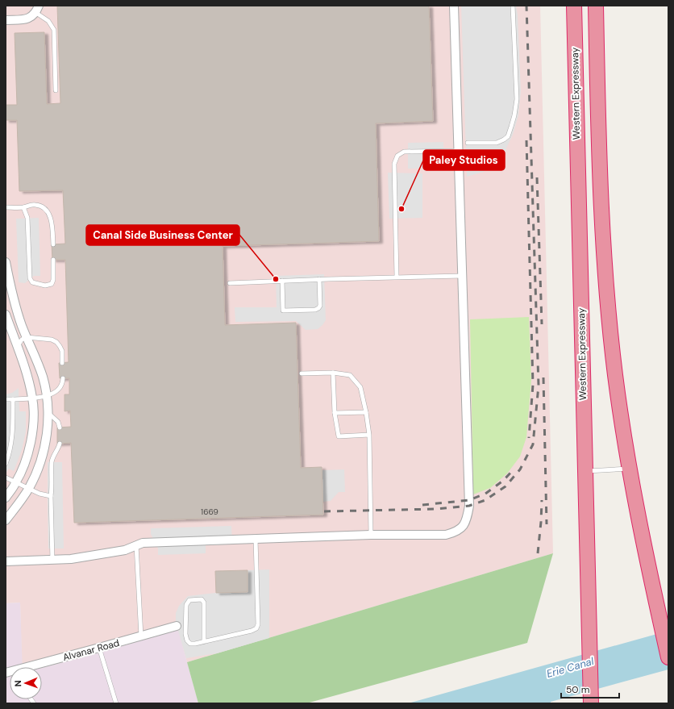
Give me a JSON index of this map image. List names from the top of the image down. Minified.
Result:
{"streets":{"highway":["Western Expressway"],"street":["Alvanar Road"]},"water":["Erie Canal"],"places":["Paley Studios","Canal Side Business Center"],"house_numbers":["1669"],"scale_bar":"50 m","north":"left"}
